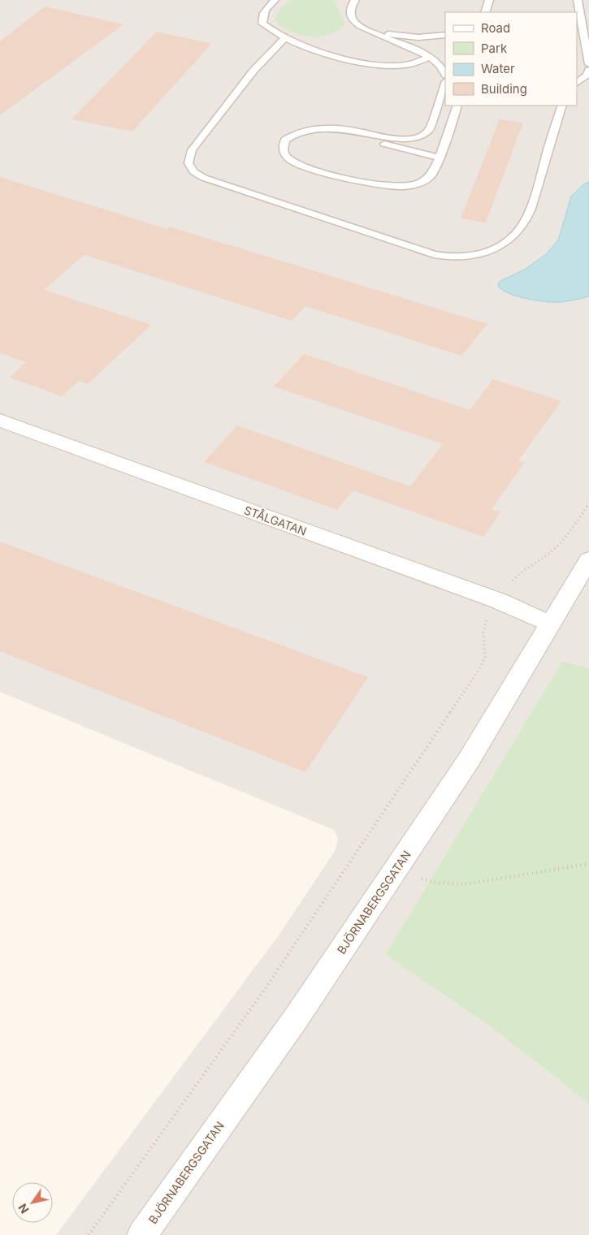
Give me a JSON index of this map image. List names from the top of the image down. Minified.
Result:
{"streets":{"street":["STÅLGATAN","BJÖRNABERGSGATAN"]},"crossings":[["STÅLGATAN","BJÖRNABERGSGATAN"]],"legend":["Road","Park","Water","Building"],"north":"bottom left"}
